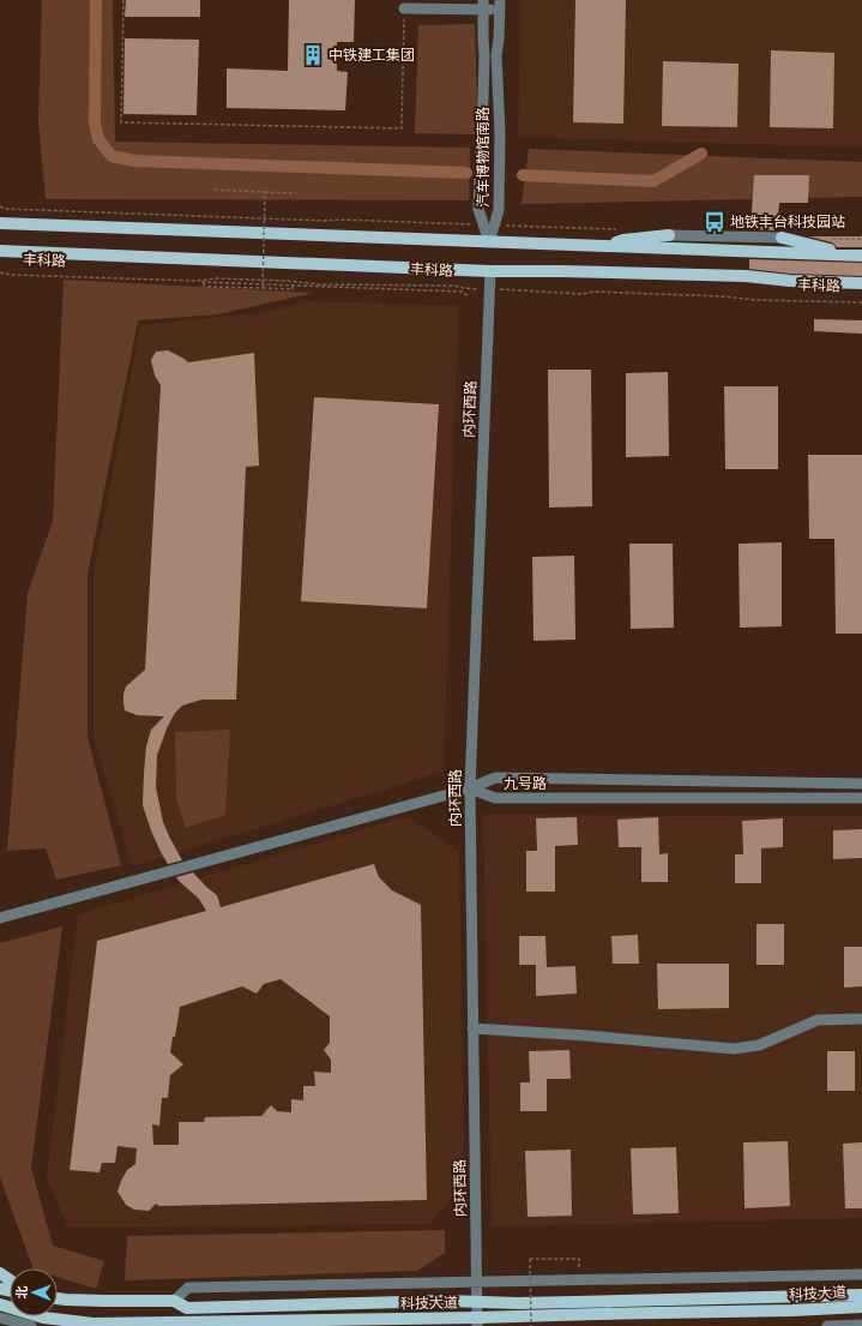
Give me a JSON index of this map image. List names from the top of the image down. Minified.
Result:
{"streets":{"main road":["丰科路","科技大道"],"street":["汽车博物馆南路","内环西路","九号路"]},"crossings":[["汽车博物馆南路","丰科路"],["丰科路","内环西路"],["内环西路","九号路"],["内环西路","科技大道"]],"places":{"building":["中铁建工集团"],"bus stop":["地铁丰台科技园站"]},"north":"left"}
